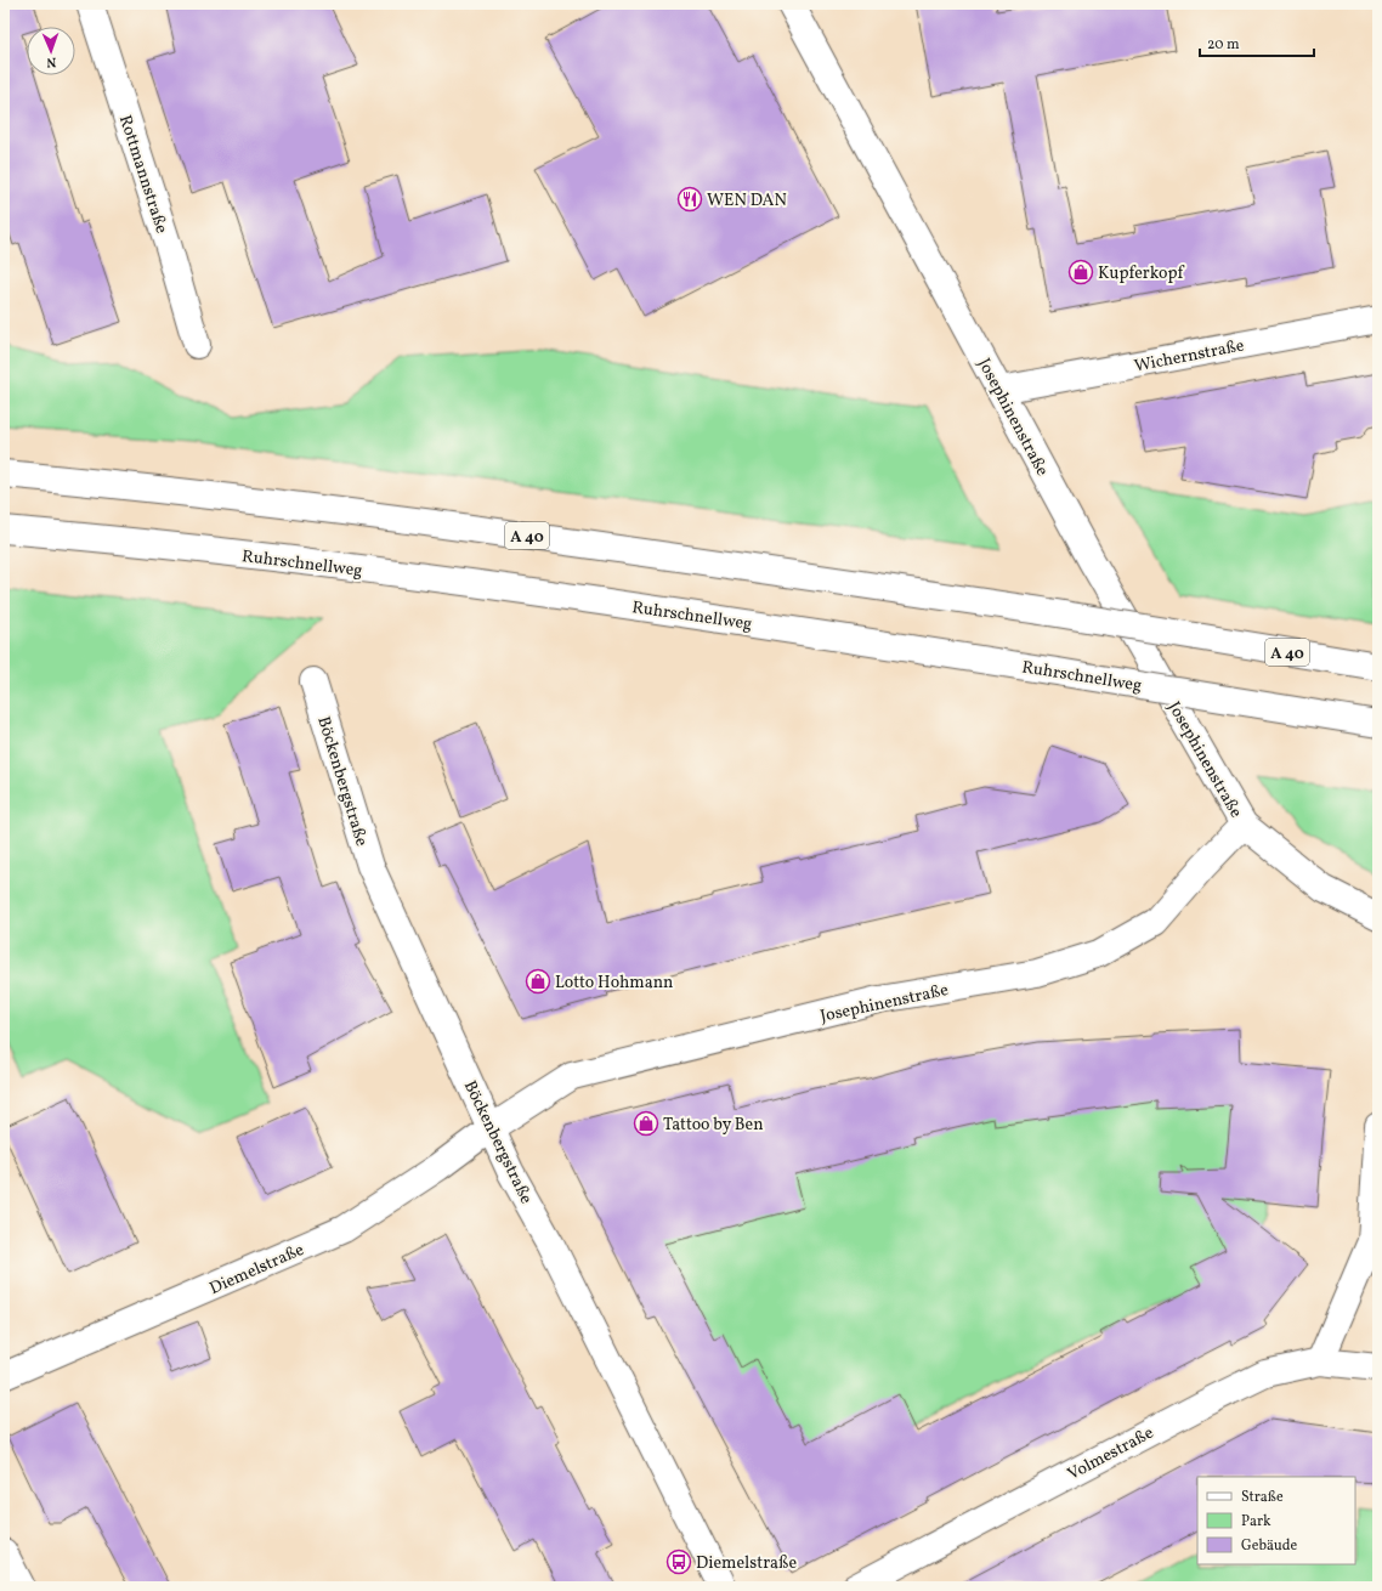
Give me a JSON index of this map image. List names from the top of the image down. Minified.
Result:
{"streets":{"main road":["Rottmannstraße","Wichernstraße","Josephinenstraße","A 40","Ruhrschnellweg","Böckenbergstraße","Diemelstraße","Volmestraße"]},"crossings":[["Wichernstraße","Josephinenstraße"],["Josephinenstraße","Böckenbergstraße"],["Josephinenstraße","Diemelstraße"],["Böckenbergstraße","Diemelstraße"]],"places":{"restaurant":["WEN DAN"],"shop":["Kupferkopf","Lotto Hohmann","Tattoo by Ben"],"bus stop":["Diemelstraße"]},"legend":["Straße","Park","Gebäude"],"scale_bar":"20 m","north":"bottom"}
